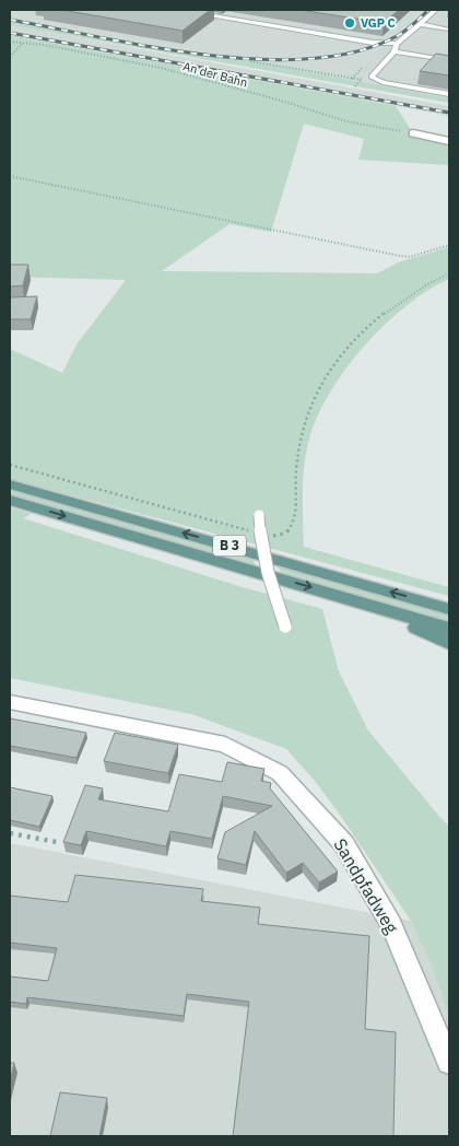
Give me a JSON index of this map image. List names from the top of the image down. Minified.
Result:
{"streets":{"main road":["B 3"],"street":["Sandpfadweg"],"path":["An der Bahn"]},"places":["VGP C"]}
